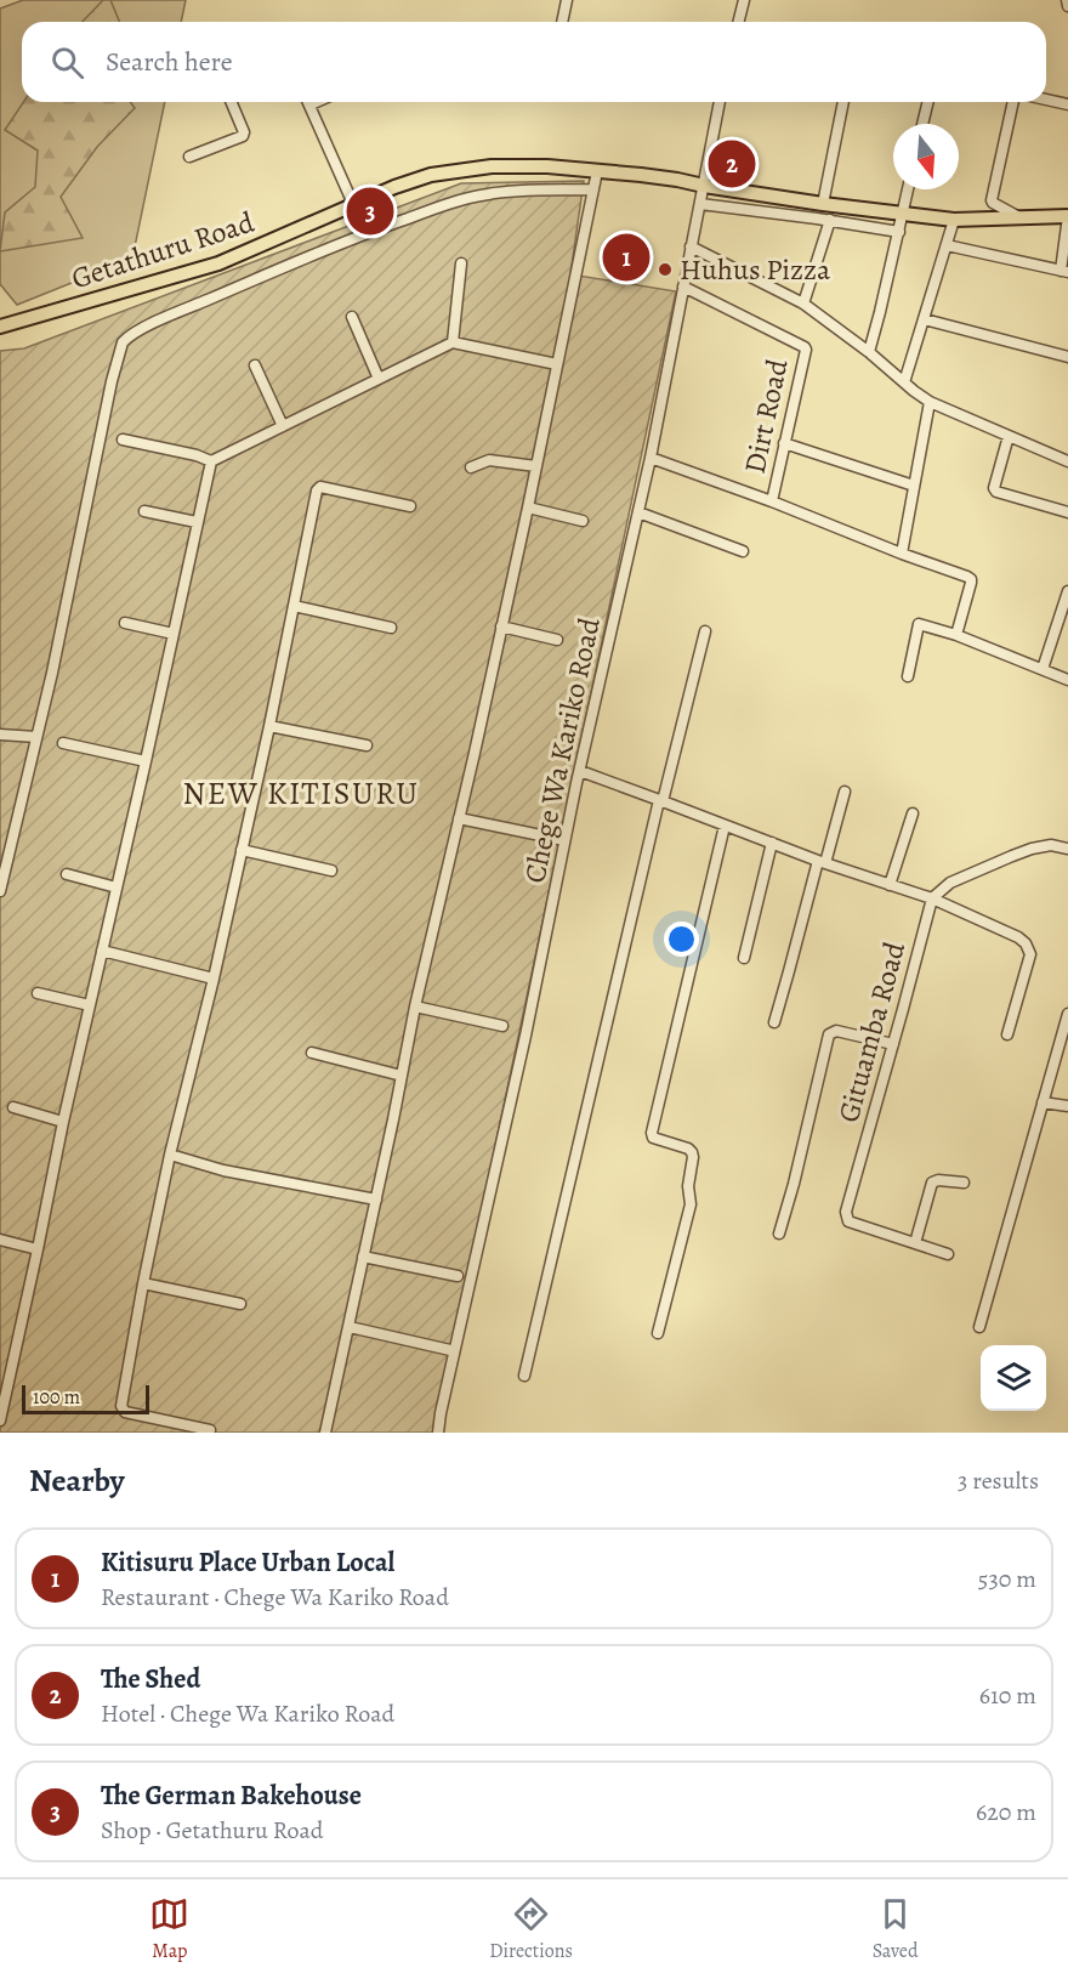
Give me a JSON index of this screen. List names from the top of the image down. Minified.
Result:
{"streets":{"main road":["Getathuru Road"],"street":["Dirt Road","Chege Wa Kariko Road","Gituamba Road"]},"crossings":[["Getathuru Road","Chege Wa Kariko Road"],["Dirt Road","Chege Wa Kariko Road"]],"districts":["NEW KITISURU"],"places":["Huhus Pizza"],"scale_bar":"100 m","north":"bottom","page":{"search":"Search here","pins":["2","3","1"],"scale":"100 m","heading":["Nearby","3 results"],"list":[{"mark":"1","name":"Kitisuru Place Urban Local","note":"Restaurant · Chege Wa Kariko Road","value":"530 m"},{"mark":"2","name":"The Shed","note":"Hotel · Chege Wa Kariko Road","value":"610 m"},{"mark":"3","name":"The German Bakehouse","note":"Shop · Getathuru Road","value":"620 m"}],"nav":["Map","Directions","Saved"]}}
